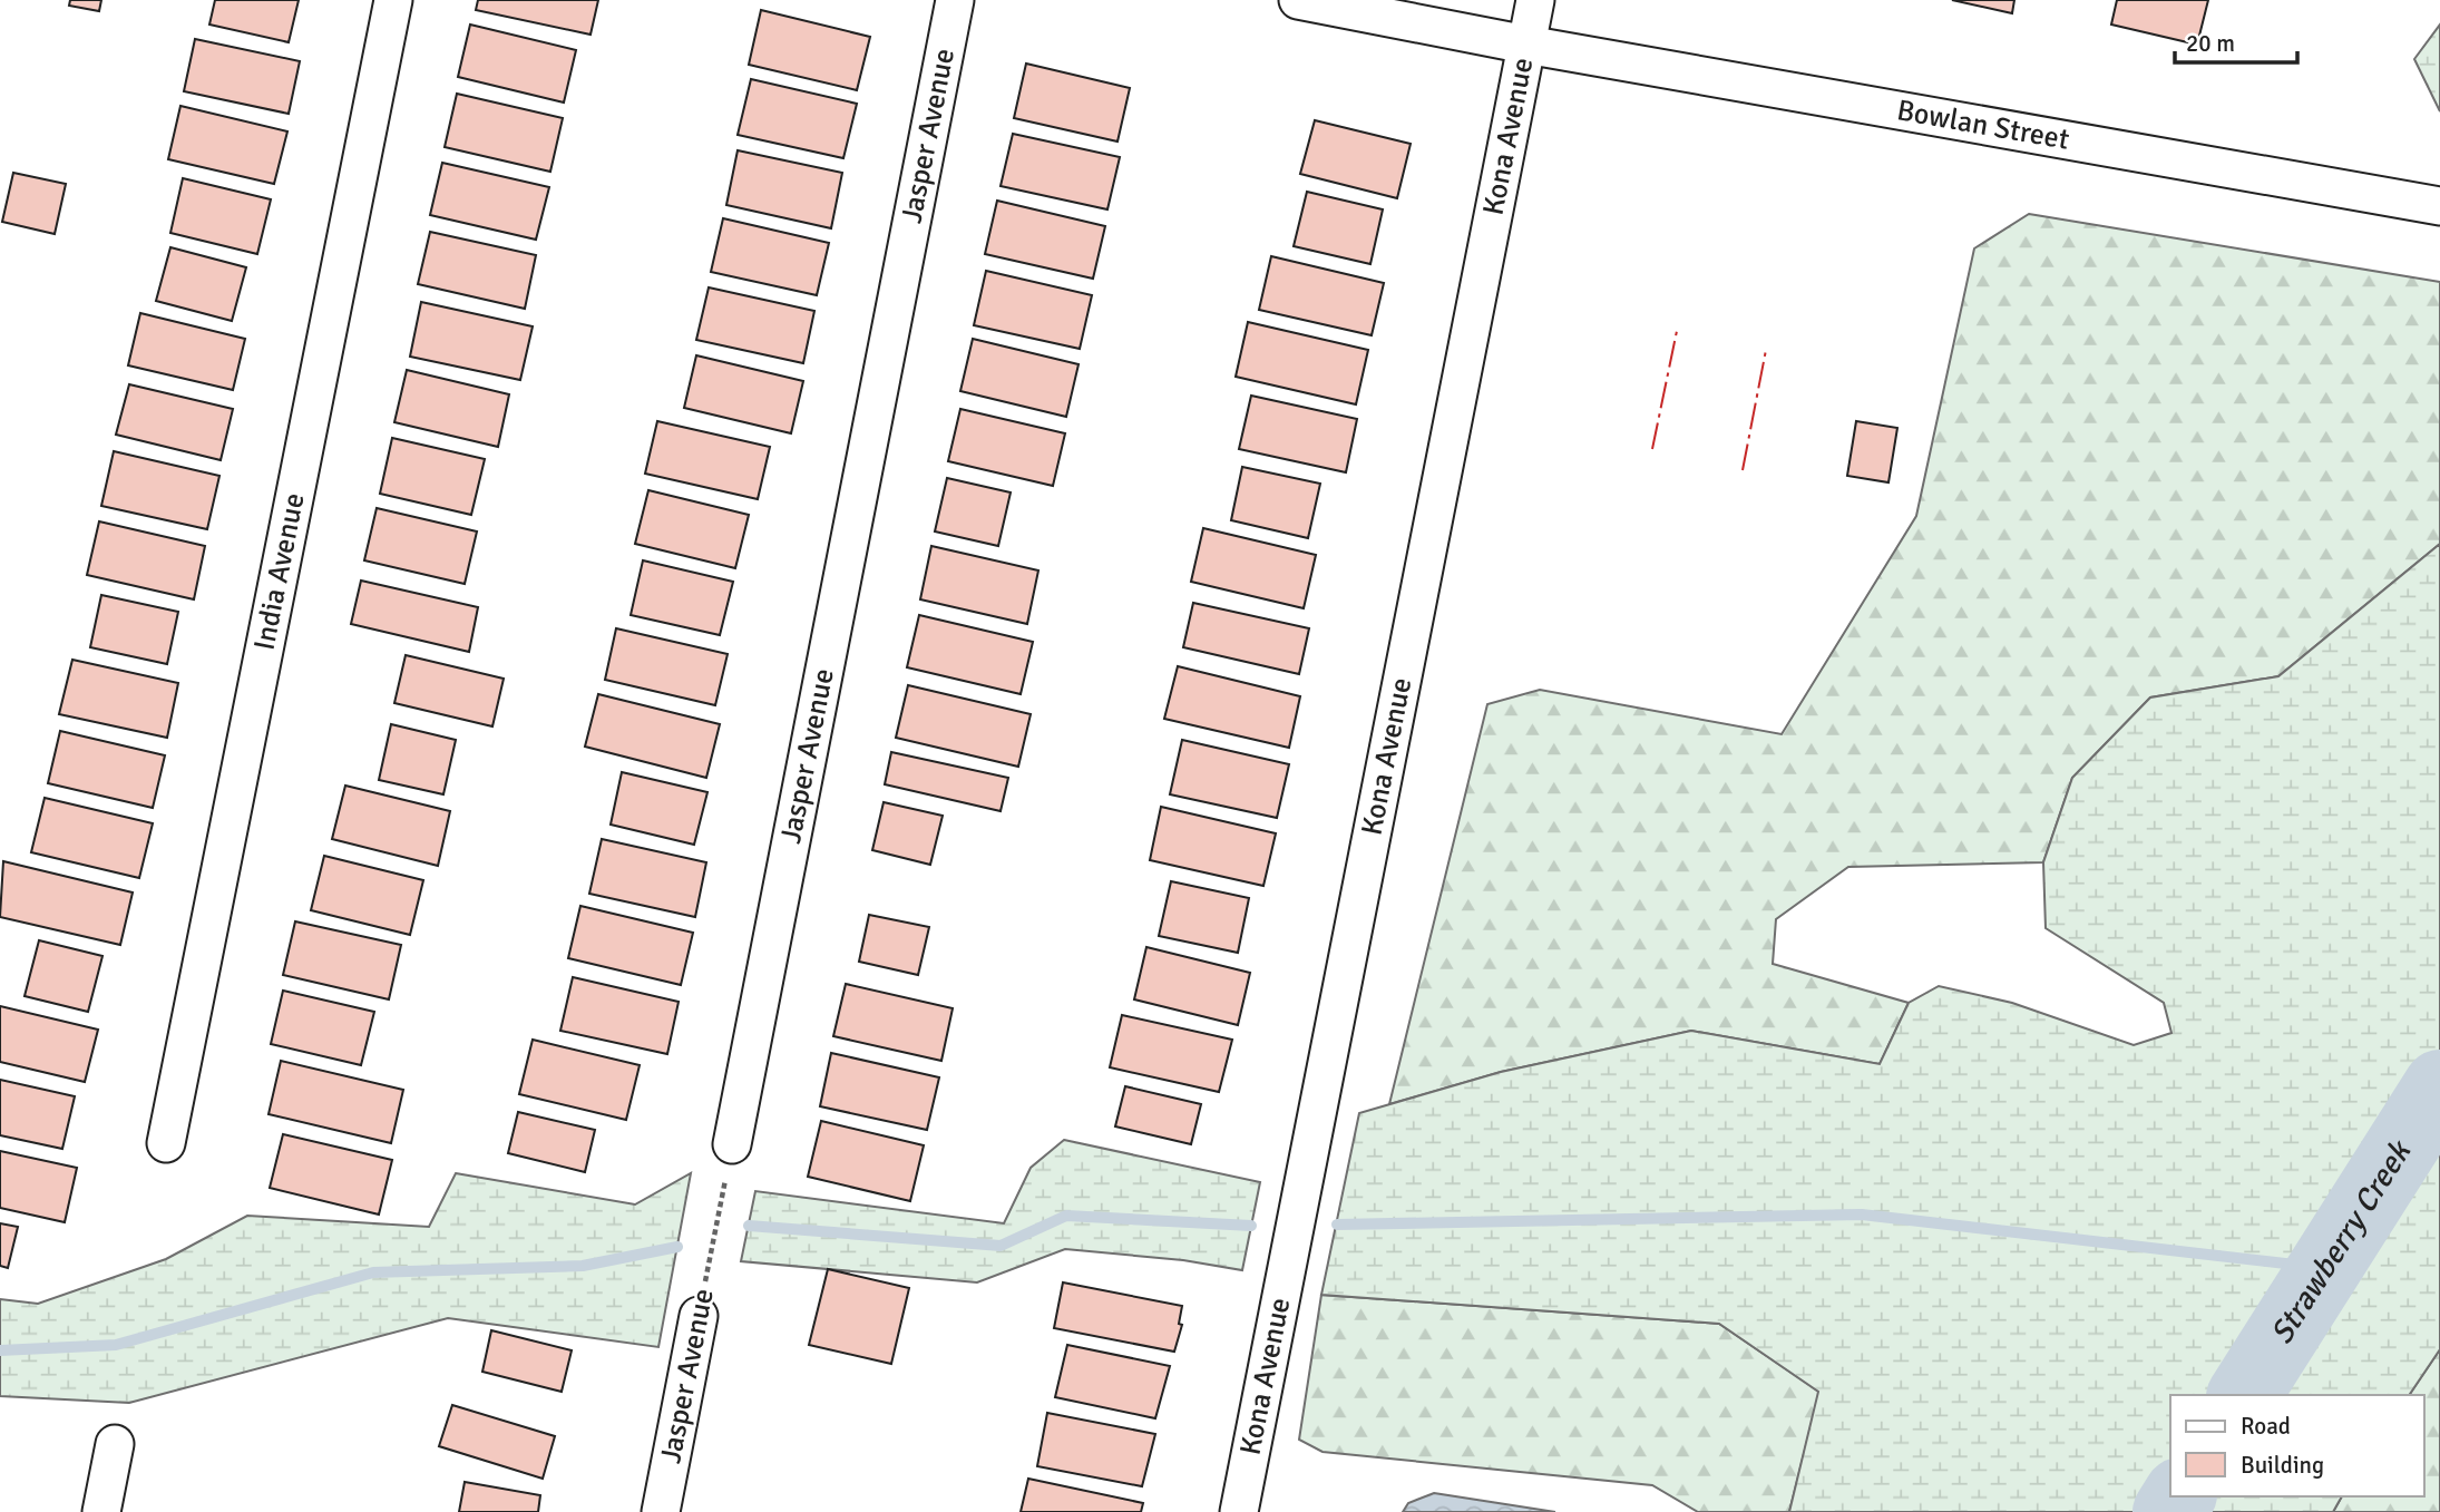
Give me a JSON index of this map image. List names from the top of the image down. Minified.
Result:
{"streets":{"street":["Bowlan Street","Jasper Avenue","Kona Avenue","India Avenue"]},"crossings":[["Bowlan Street","Kona Avenue"]],"water":["Strawberry Creek"],"legend":["Road","Building"],"scale_bar":"20 m"}
